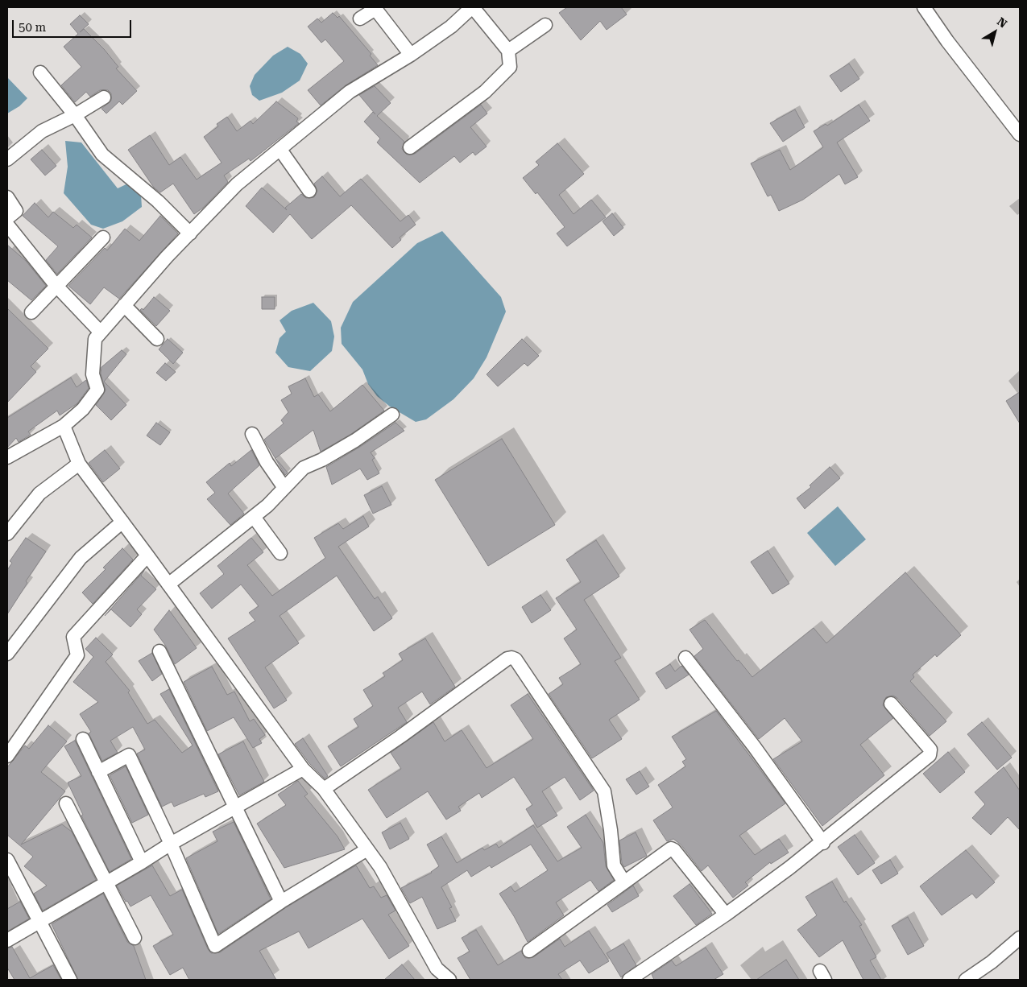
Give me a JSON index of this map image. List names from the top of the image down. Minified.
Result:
{"scale_bar":"50 m","north":"top right"}
